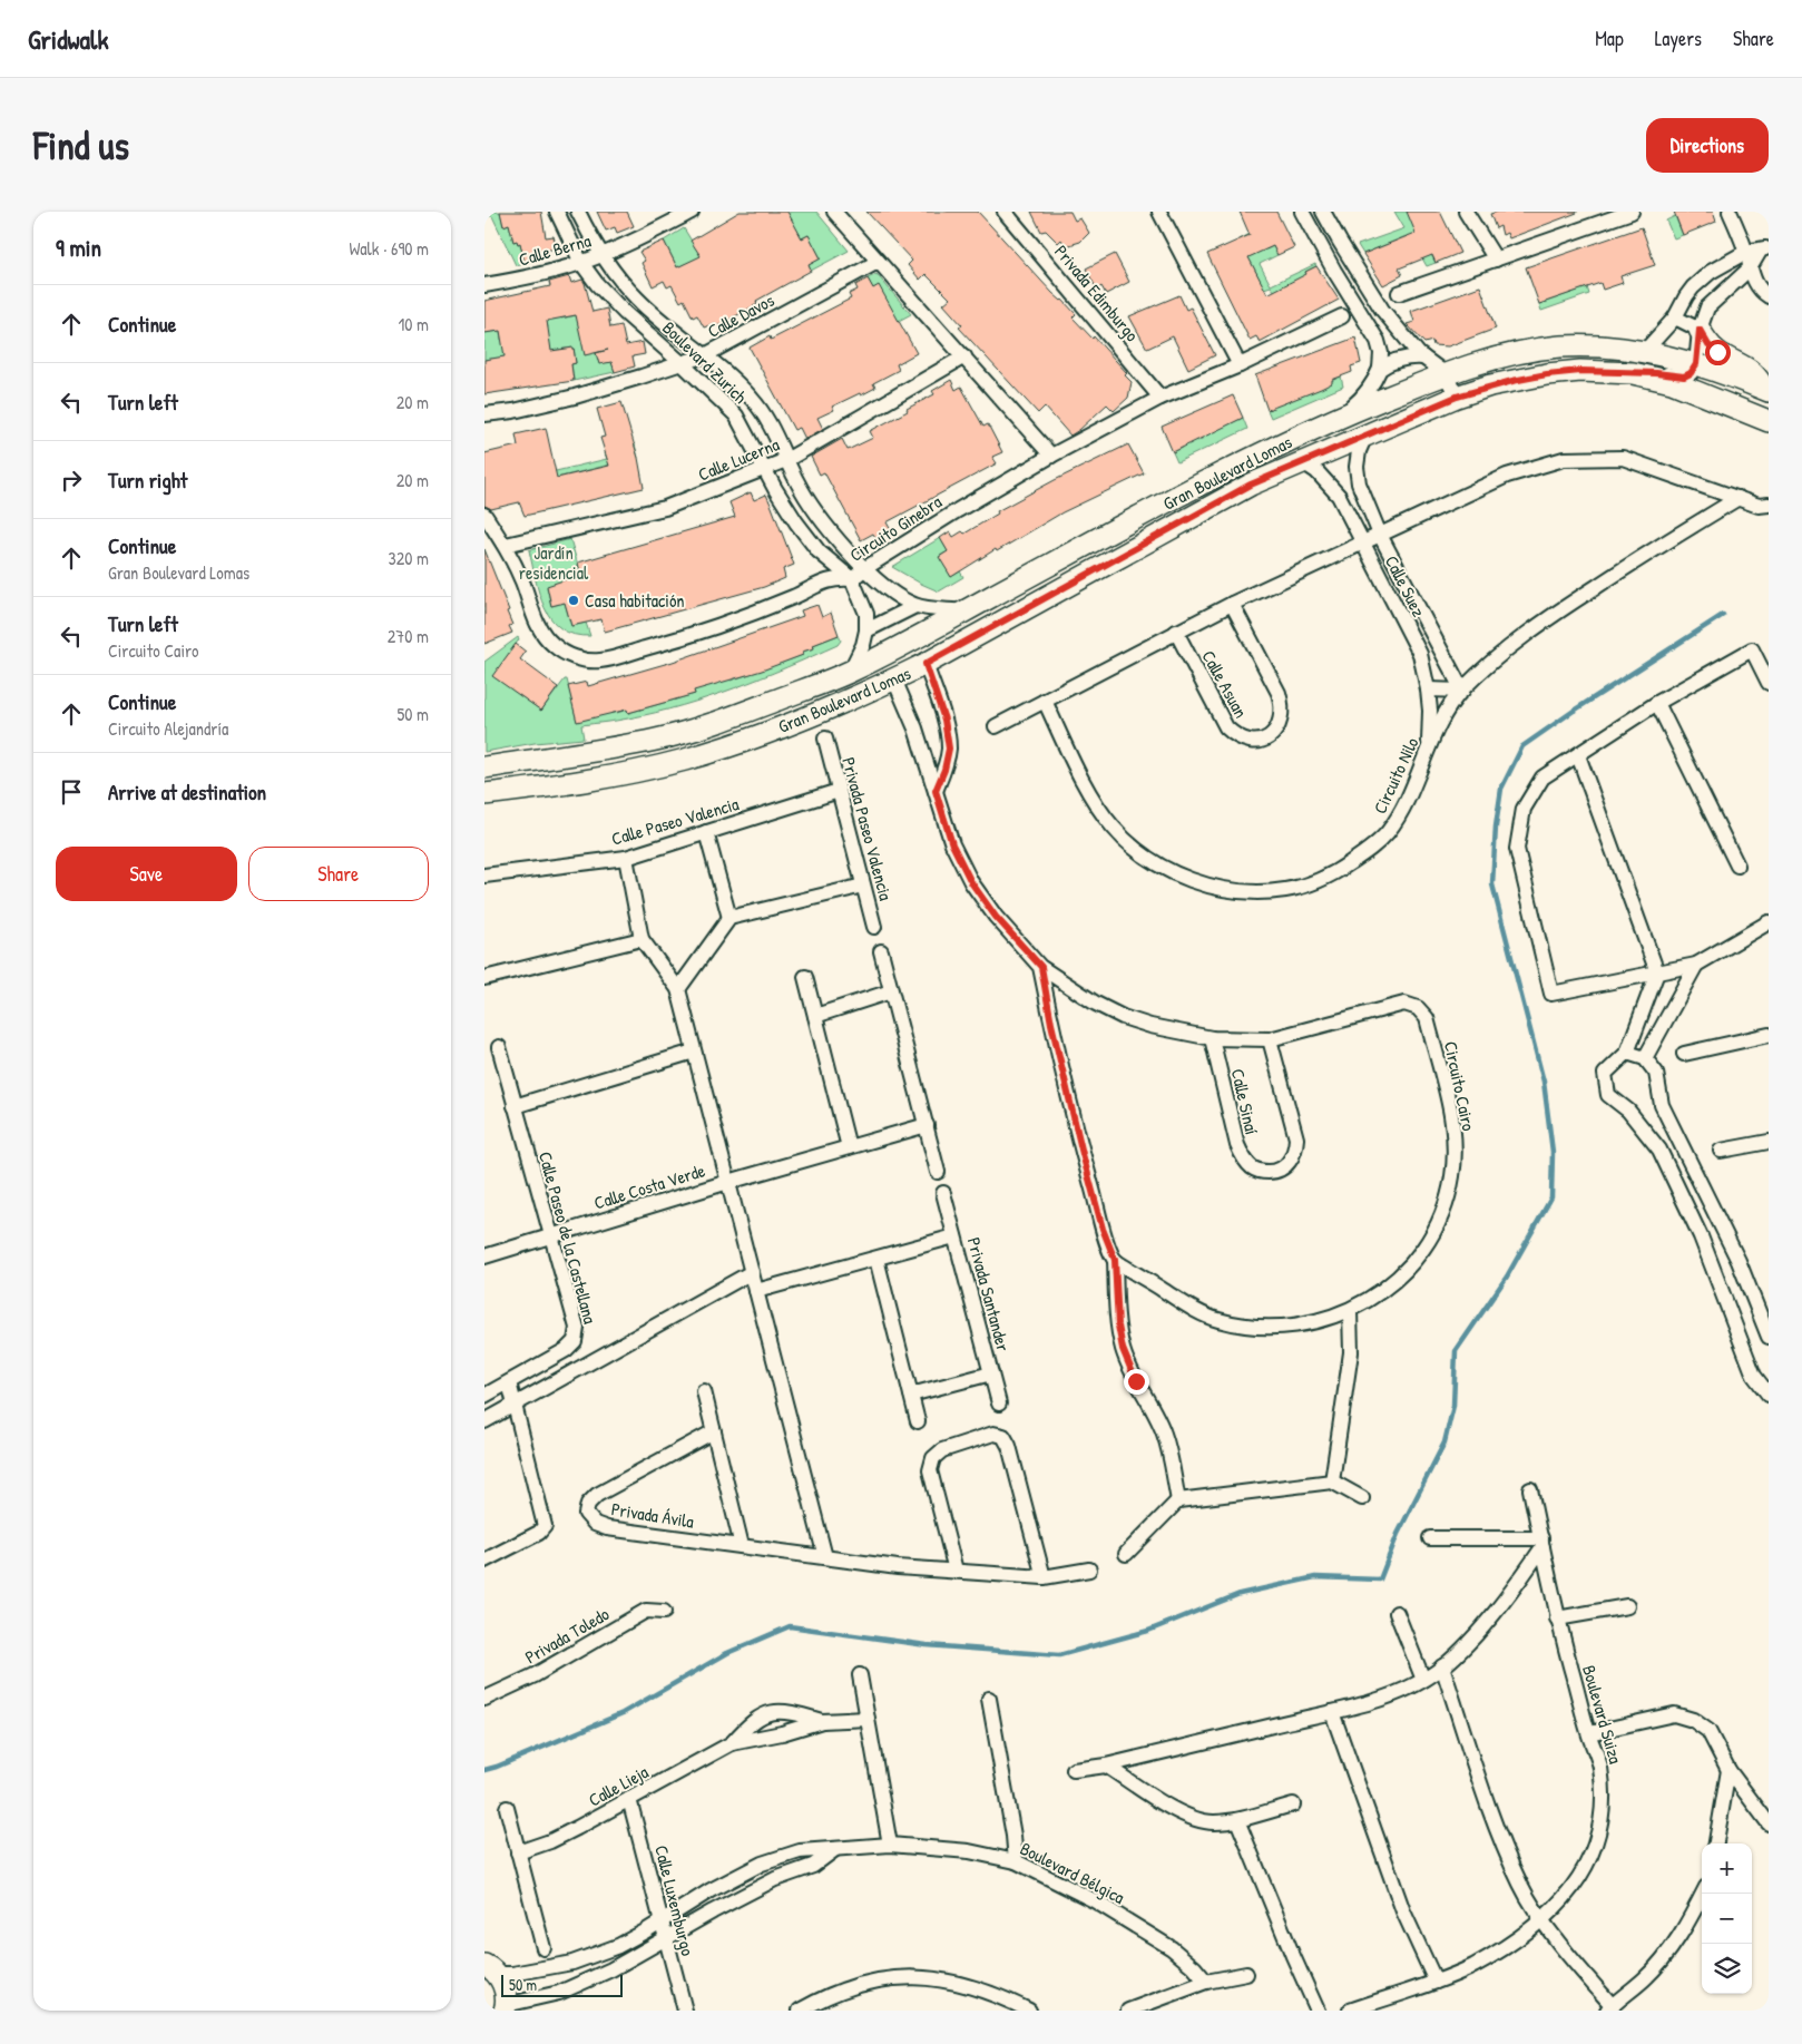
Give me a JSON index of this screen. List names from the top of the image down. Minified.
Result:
{"streets":{"main road":["Gran Boulevard Lomas"],"street":["Calle Berna","Privada Edimburgo","Calle Davos","Boulevard Zurich","Calle Lucerna","Circuito Ginebra","Calle Suez","Calle Asuan","Circuito Nilo","Calle Paseo Valencia","Privada Paseo Valencia","Circuito Cairo","Calle Sinaí","Calle Costa Verde","Calle Paseo de la Castellana","Privada Santander","Privada Ávila","Privada Toledo","Boulevard Suiza","Calle Lieja","Boulevard Bélgica","Calle Luxemburgo"]},"crossings":[["Calle Berna","Boulevard Zurich"],["Calle Davos","Boulevard Zurich"],["Boulevard Zurich","Calle Lucerna"],["Boulevard Zurich","Gran Boulevard Lomas"],["Boulevard Zurich","Circuito Ginebra"],["Calle Lucerna","Circuito Ginebra"],["Gran Boulevard Lomas","Calle Suez"],["Gran Boulevard Lomas","Circuito Cairo"],["Calle Suez","Circuito Nilo"],["Calle Paseo Valencia","Privada Paseo Valencia"],["Circuito Cairo","Calle Sinaí"],["Calle Costa Verde","Calle Paseo de la Castellana"],["Calle Lieja","Calle Luxemburgo"],["Boulevard Bélgica","Calle Luxemburgo"]],"parks":["Jardín residencial"],"places":["Casa habitación"],"scale_bar":"50 m","page":{"header":"Gridwalk","nav":["Map","Layers","Share"],"buttons":["Directions",["Save","Share"]],"title":"Find us","heading":["9 min","Walk · 690 m"],"list":[["Continue","10 m"],["Turn left","20 m"],["Turn right","20 m"],["Continue","Gran Boulevard Lomas","320 m"],["Turn left","Circuito Cairo","270 m"],["Continue","Circuito Alejandría","50 m"],"Arrive at destination"],"map_buttons":["+","−"],"scale":"50 m"}}
